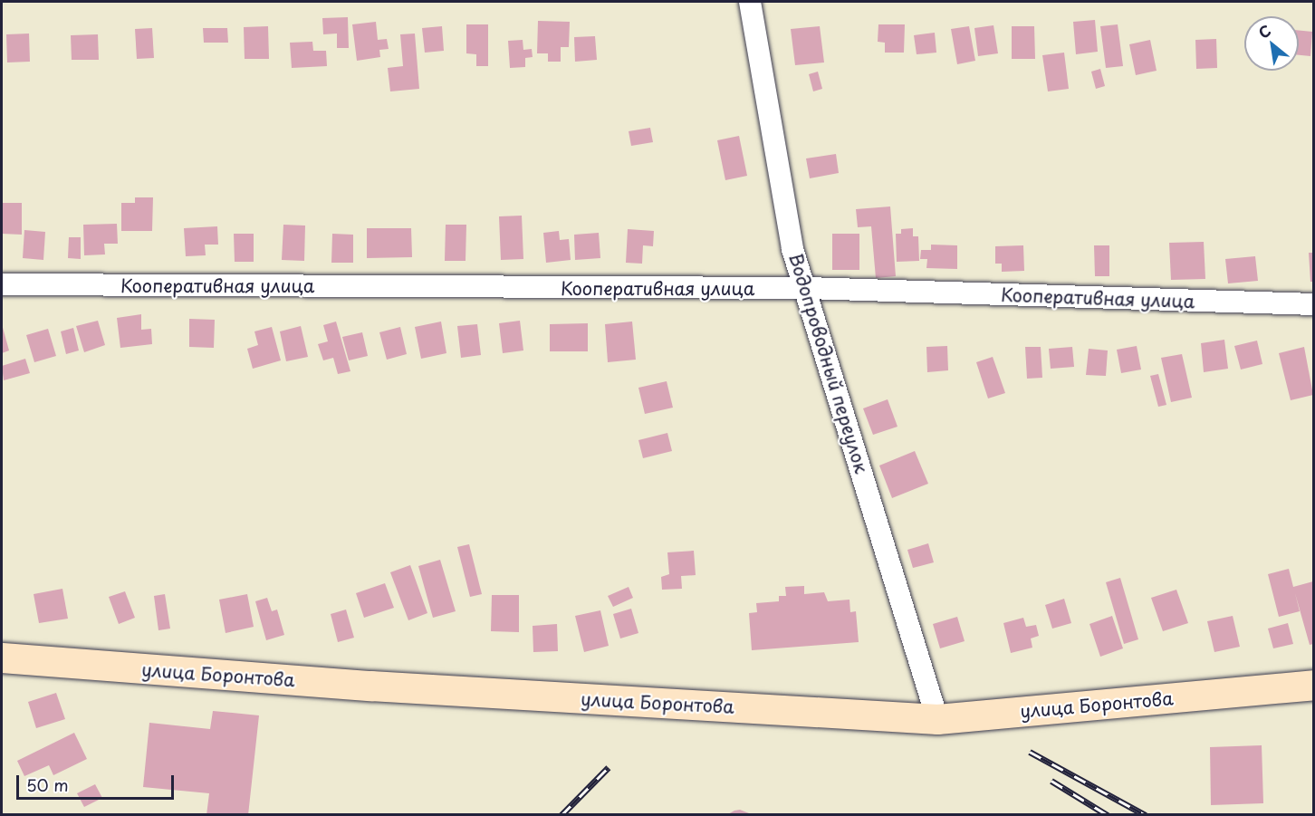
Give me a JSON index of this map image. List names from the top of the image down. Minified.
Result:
{"streets":{"street":["Кооперативная улица","Водопроводный переулок","улица Боронтова"]},"crossings":[["Кооперативная улица","Водопроводный переулок"],["Водопроводный переулок","улица Боронтова"]],"scale_bar":"50 m","north":"top left"}
